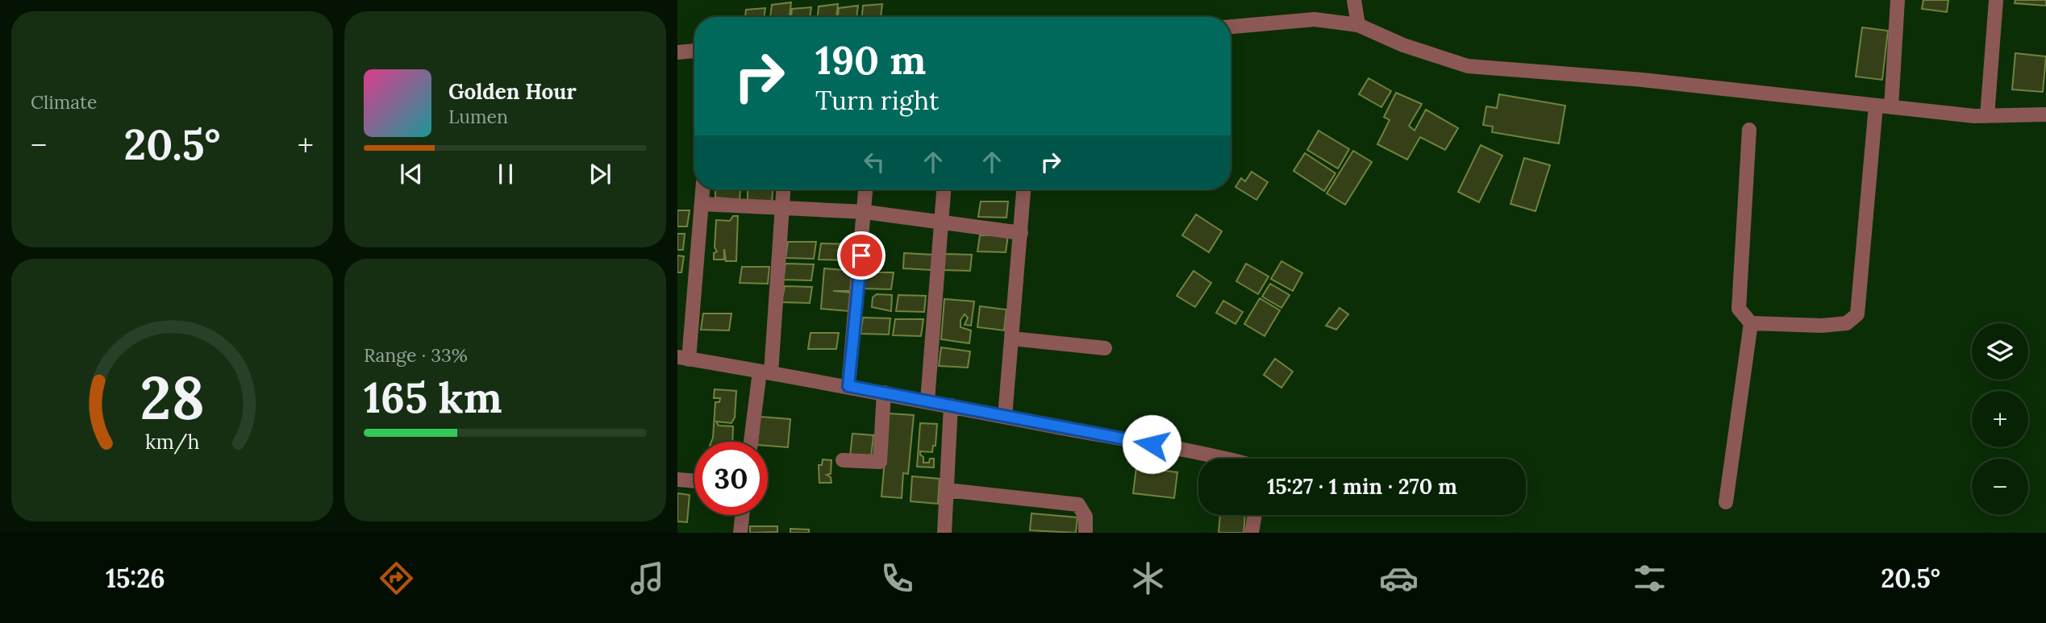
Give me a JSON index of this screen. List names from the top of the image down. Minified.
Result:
{"page":{"tile":["Climate",["Range · 33%","165 km"]],"turn":["190 m","Turn right"],"song":["Golden Hour","Lumen"],"heat":["−","20.5°","+"],"map_buttons":["+","−"],"limit":"30","trip":"15:27 · 1 min · 270 m","tabs":["15:26","20.5°"],"gauge":["28","km/h"]}}
